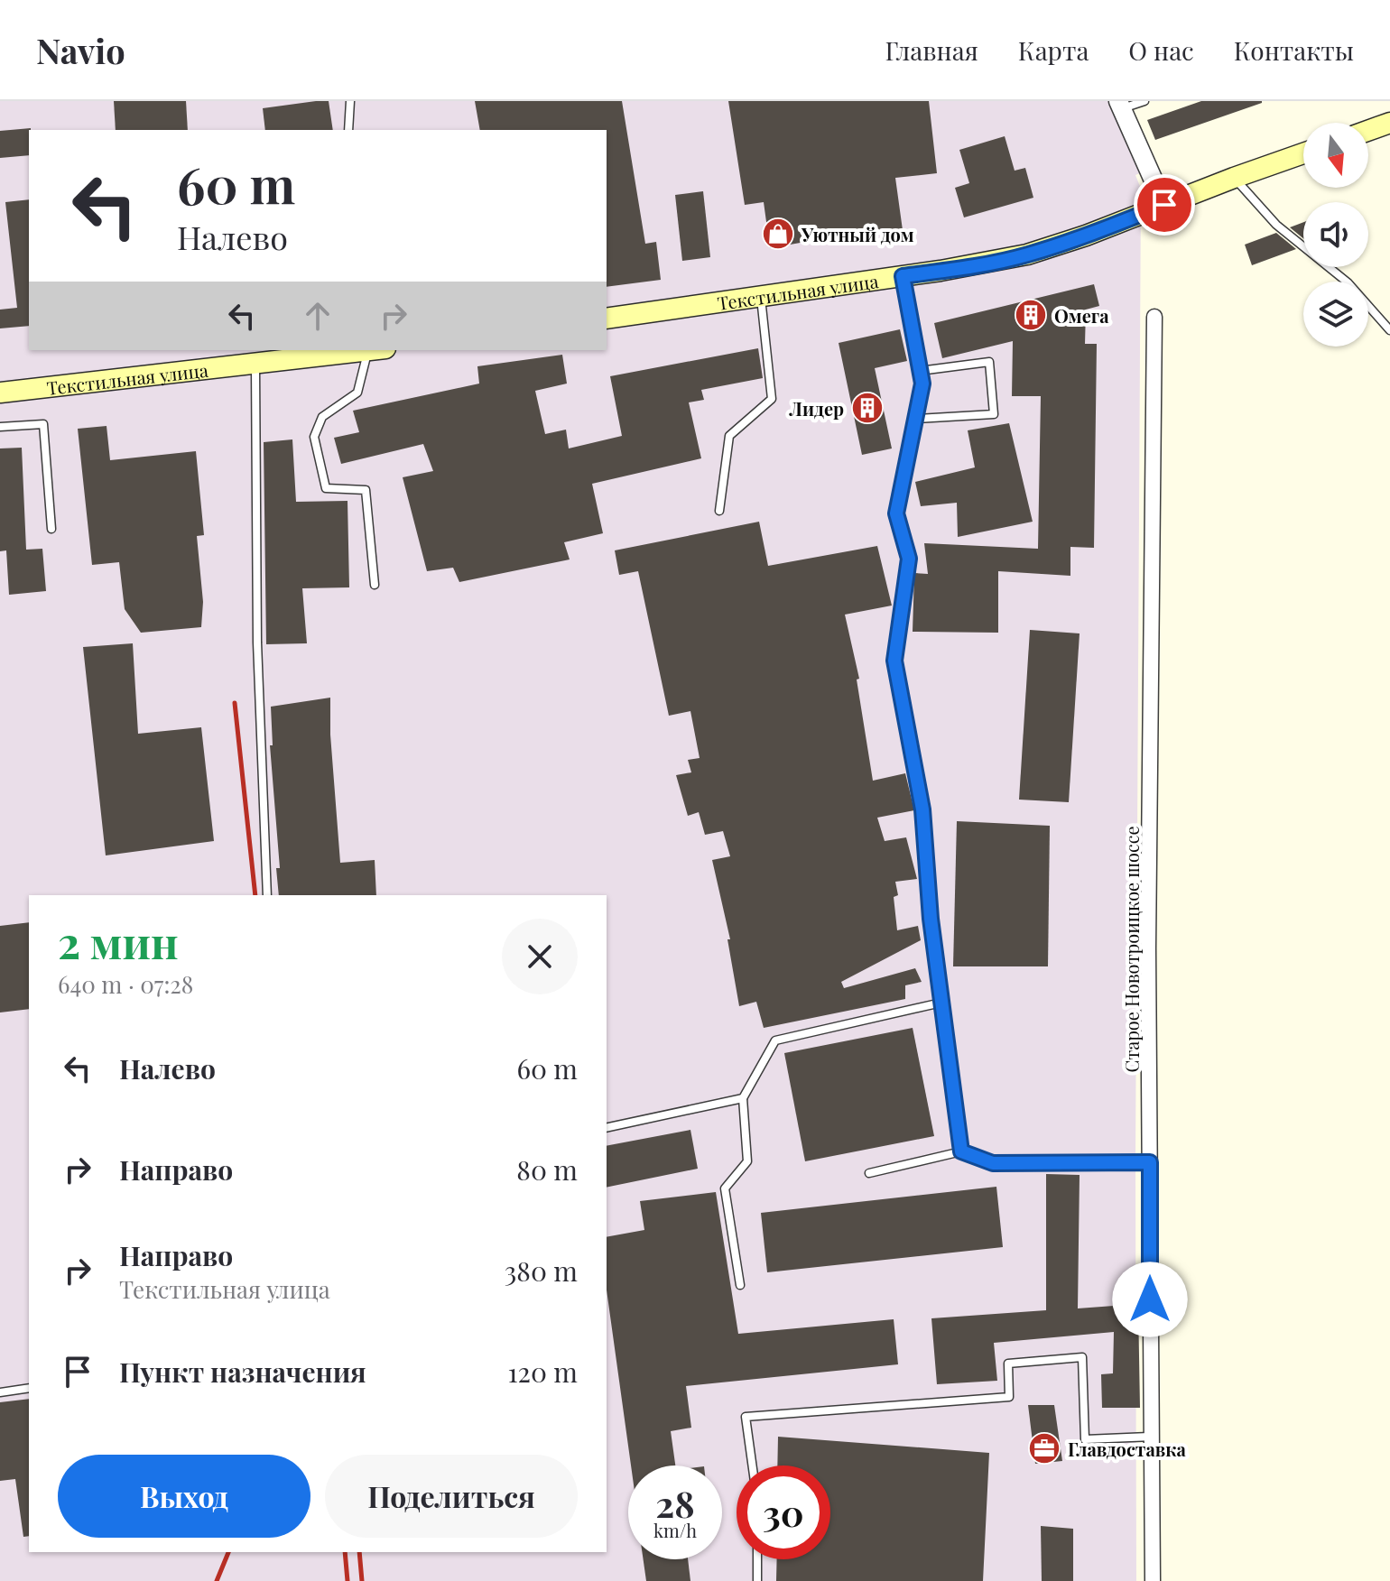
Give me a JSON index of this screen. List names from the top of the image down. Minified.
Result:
{"streets":{"main road":["Текстильная улица"],"street":["Старое Новотроицкое шоссе"]},"places":{"shop":["Уютный дом"],"building":["Омега","Лидер"],"office":["Главдоставка"]},"north":"bottom","page":{"header":"Navio","nav":["Главная","Карта","О нас","Контакты"],"turn":["60 m","Налево"],"heading":["2 мин","640 m · 07:28"],"list":[{"name":"Налево","value":"60 m"},{"name":"Направо","value":"80 m"},{"name":"Направо","note":"Текстильная улица","value":"380 m"},{"name":"Пункт назначения","value":"120 m"}],"buttons":["Выход","Поделиться"],"speed":"28 km/h","limit":"30"}}
